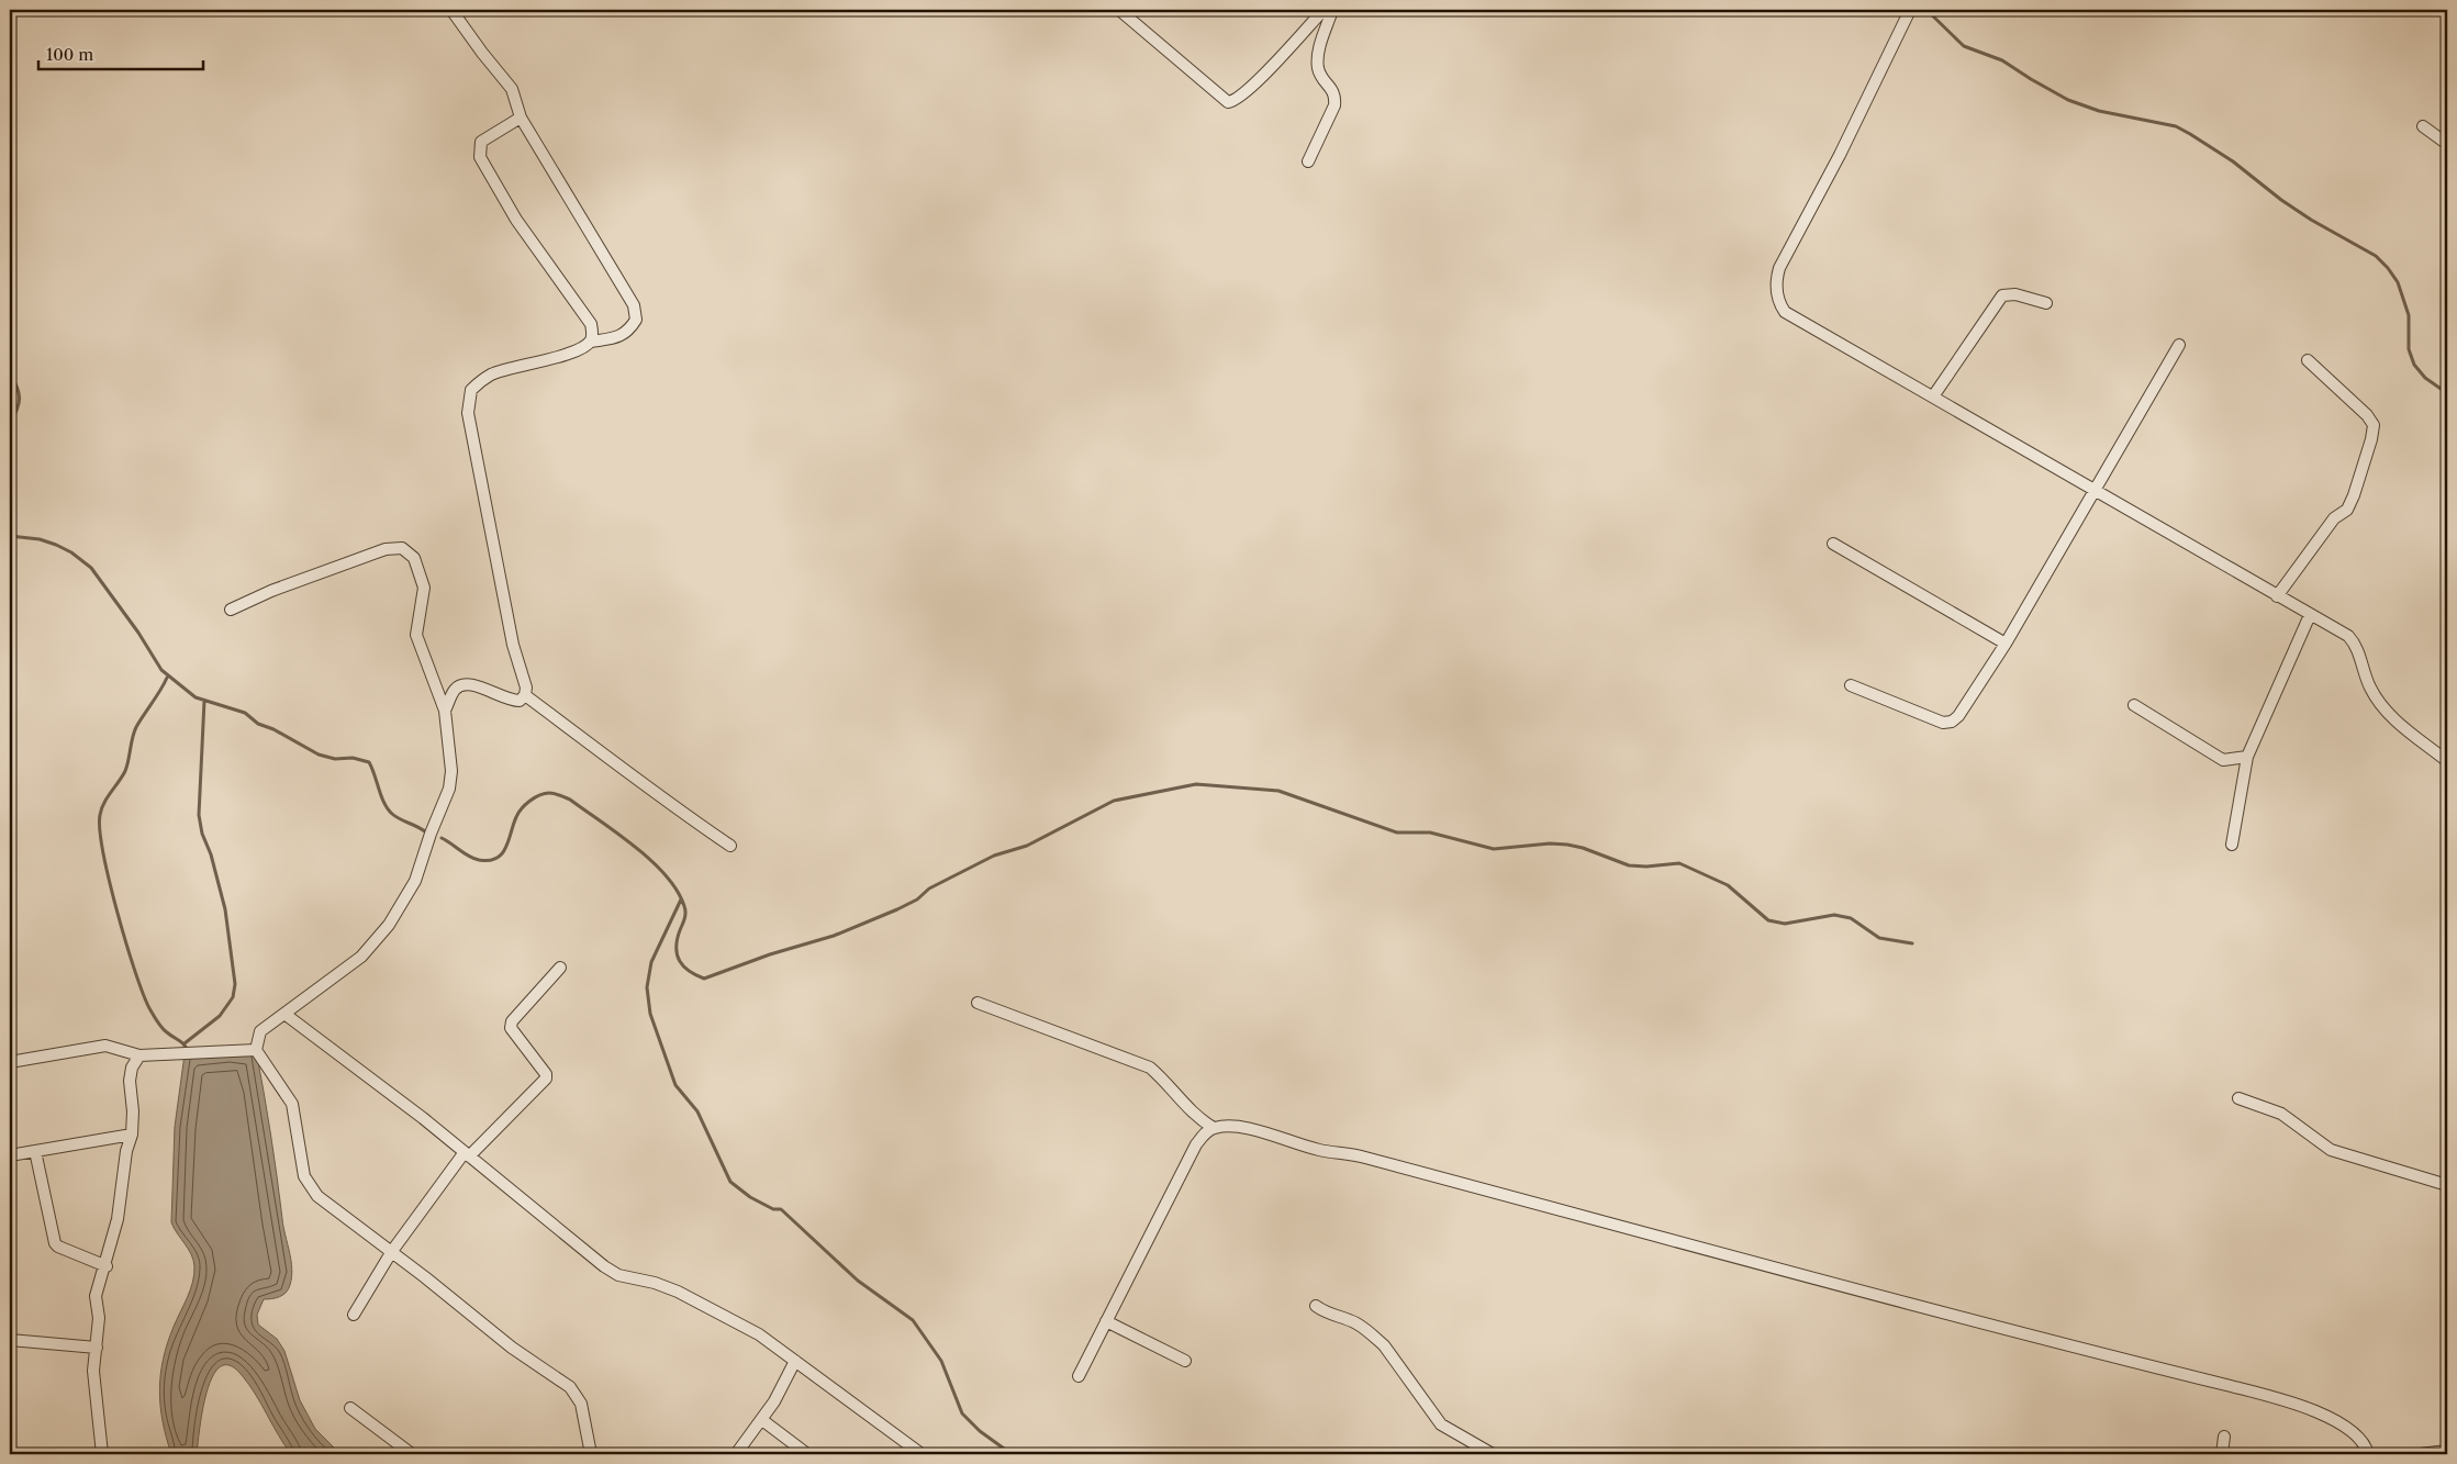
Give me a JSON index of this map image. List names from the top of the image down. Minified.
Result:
{"scale_bar":"100 m"}
